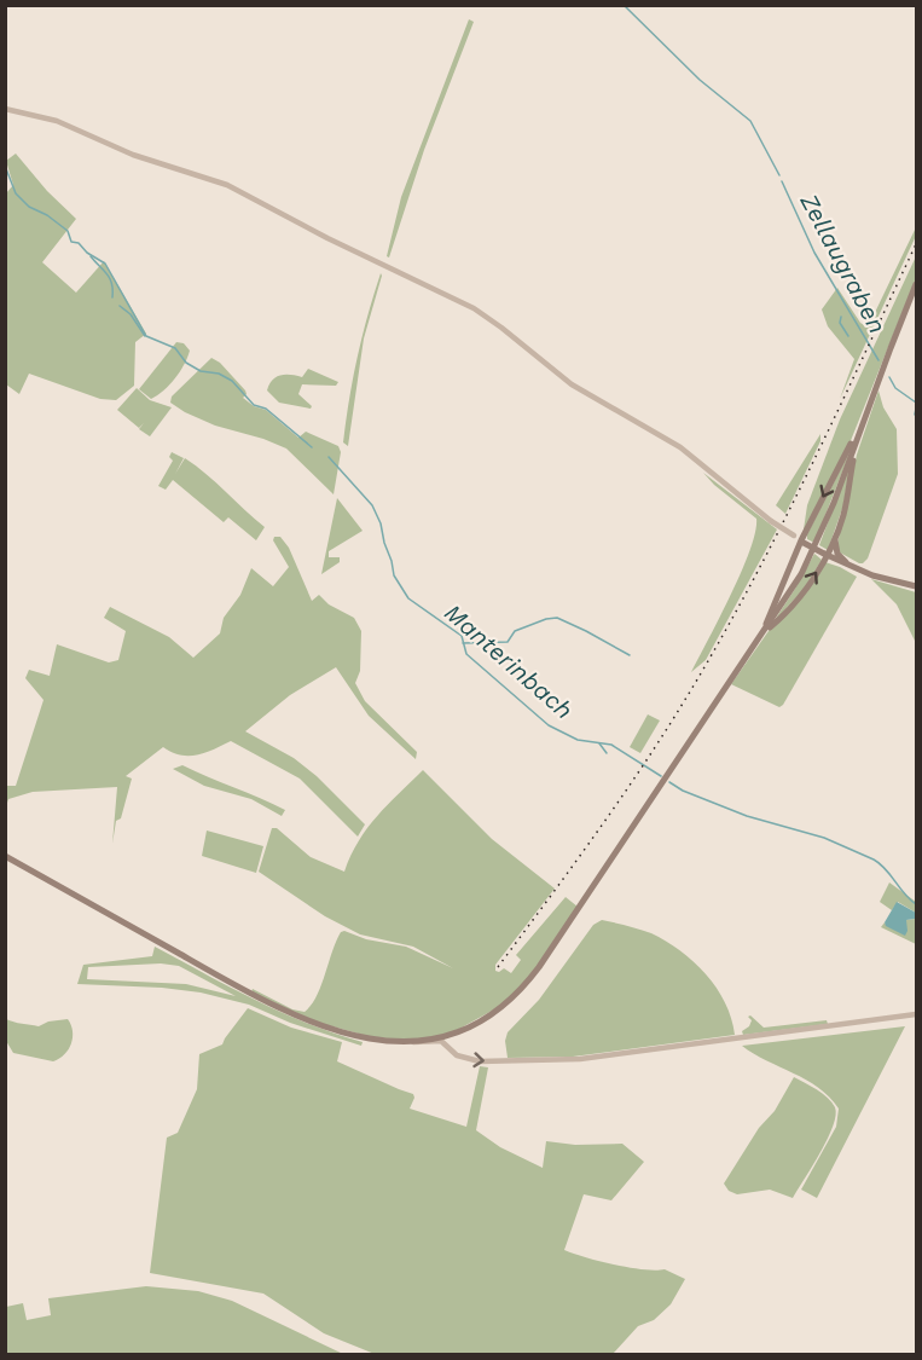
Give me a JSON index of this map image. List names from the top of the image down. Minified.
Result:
{"water":["Zellaugraben","Manterinbach"]}
